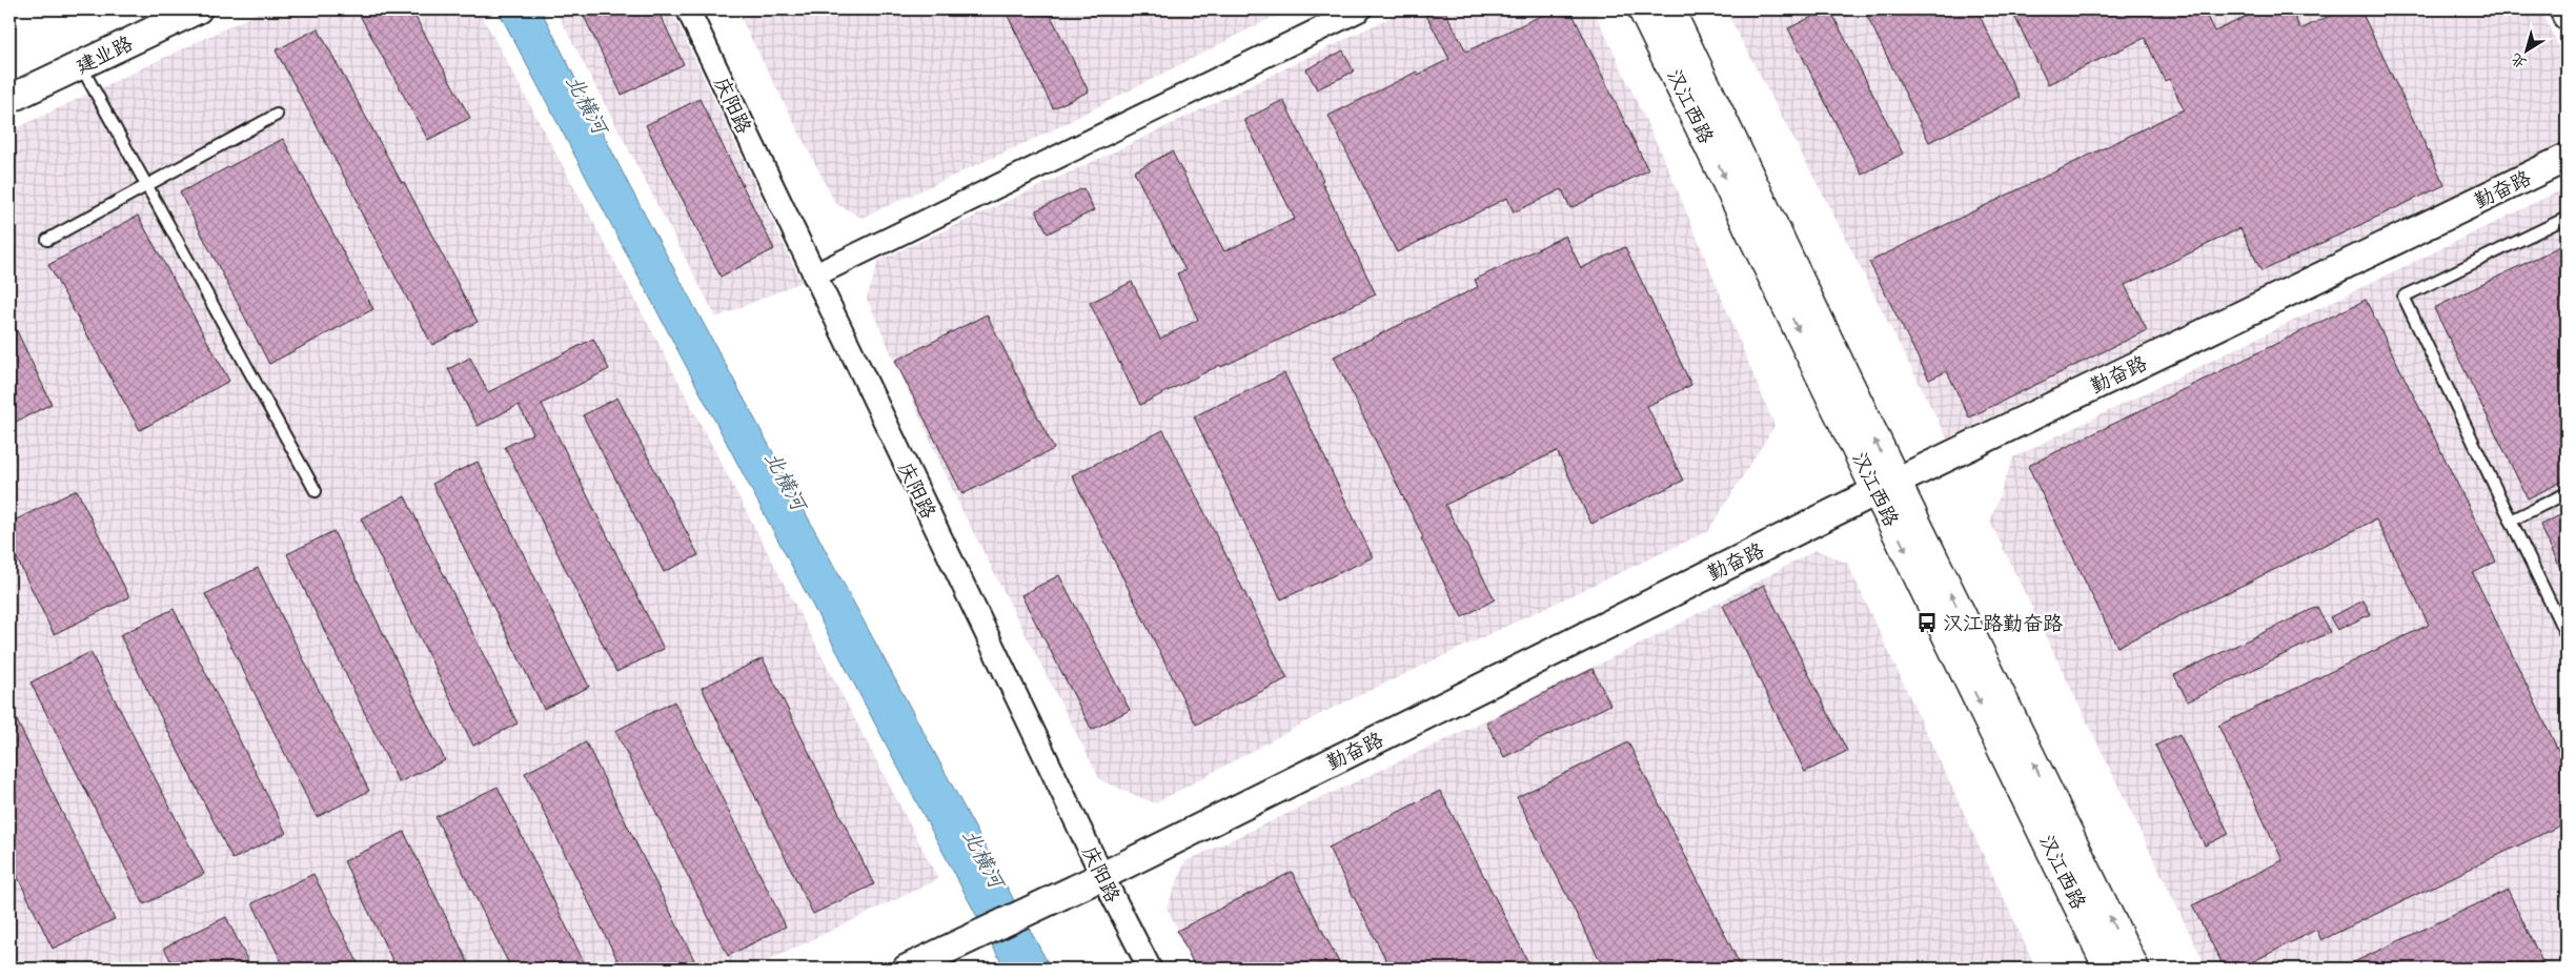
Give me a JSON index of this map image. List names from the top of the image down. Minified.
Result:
{"streets":{"main road":["汉江西路"],"street":["建业路","庆阳路","勤奋路"]},"crossings":[["庆阳路","勤奋路"],["汉江西路","勤奋路"]],"water":["北横河"],"places":{"bus stop":["汉江路勤奋路"]},"north":"bottom left"}
